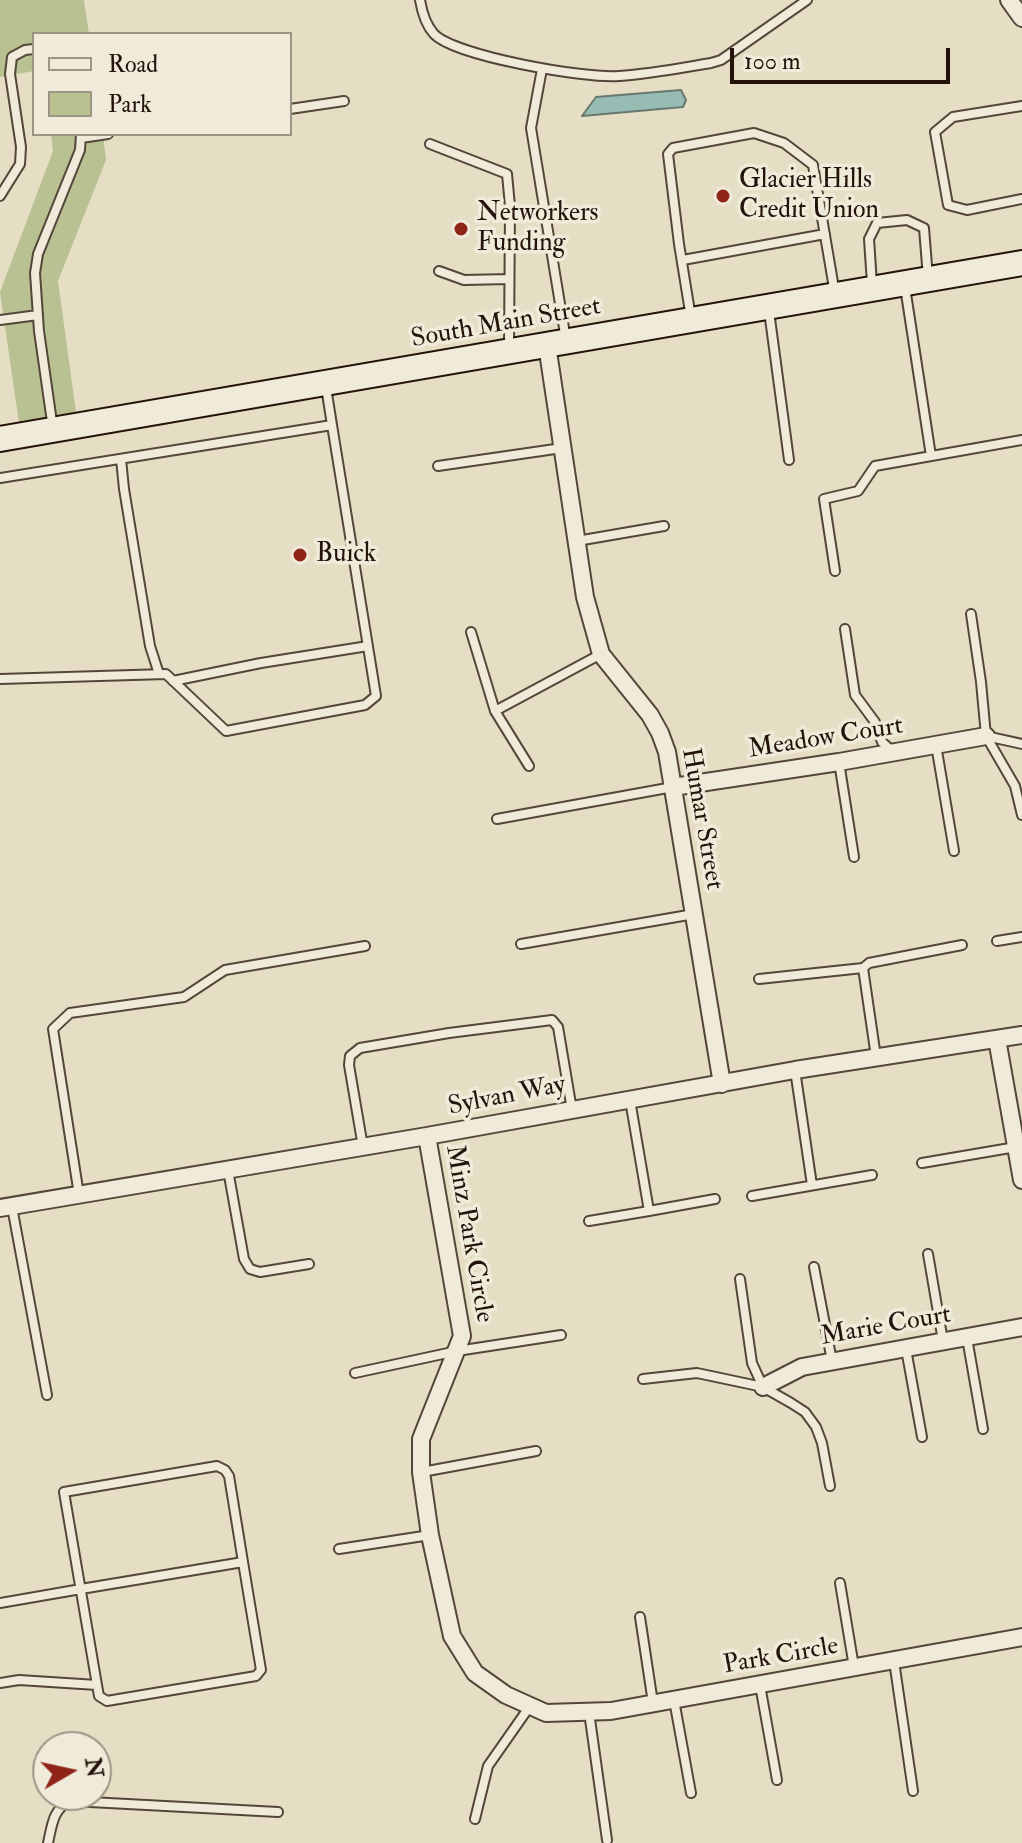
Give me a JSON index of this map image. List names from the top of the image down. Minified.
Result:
{"streets":{"main road":["South Main Street"],"street":["Meadow Court","Humar Street","Sylvan Way","Minz Park Circle","Marie Court","Park Circle"]},"crossings":[["South Main Street","Humar Street"],["Meadow Court","Humar Street"],["Humar Street","Sylvan Way"],["Sylvan Way","Minz Park Circle"],["Minz Park Circle","Park Circle"]],"places":["Glacier Hills Credit Union","Networkers Funding","Buick"],"legend":["Road","Park"],"scale_bar":"100 m","north":"right"}
